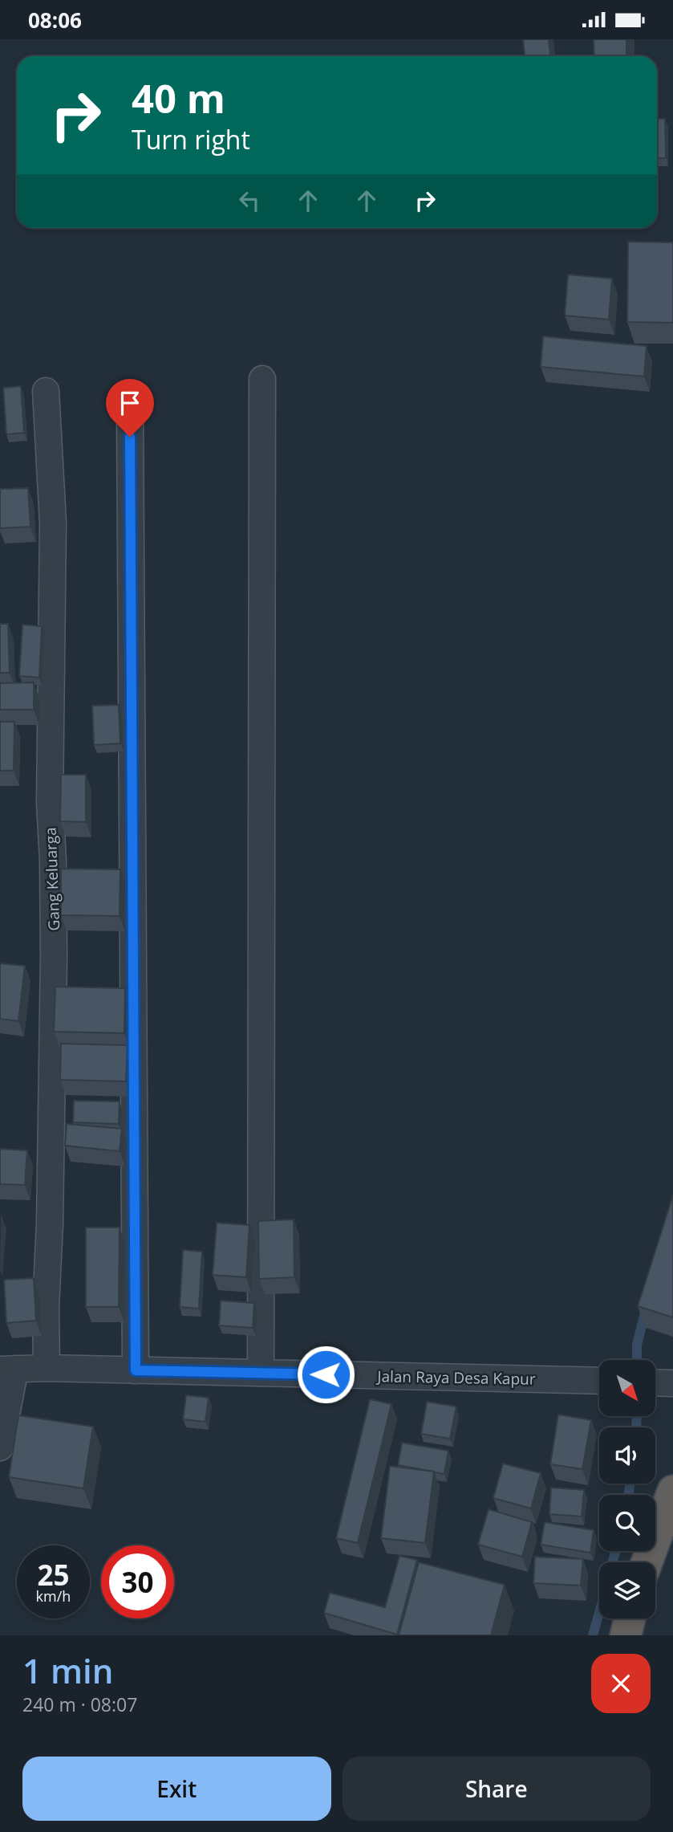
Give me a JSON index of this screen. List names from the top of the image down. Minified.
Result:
{"streets":{"street":["Gang Keluarga","Jalan Raya Desa Kapur"]},"crossings":[["Gang Keluarga","Jalan Raya Desa Kapur"]],"north":"bottom right","page":{"status":"08:06","turn":["40 m","Turn right"],"speed":"25 km/h","limit":"30","heading":["1 min","240 m · 08:07"],"buttons":["Exit","Share"]}}
